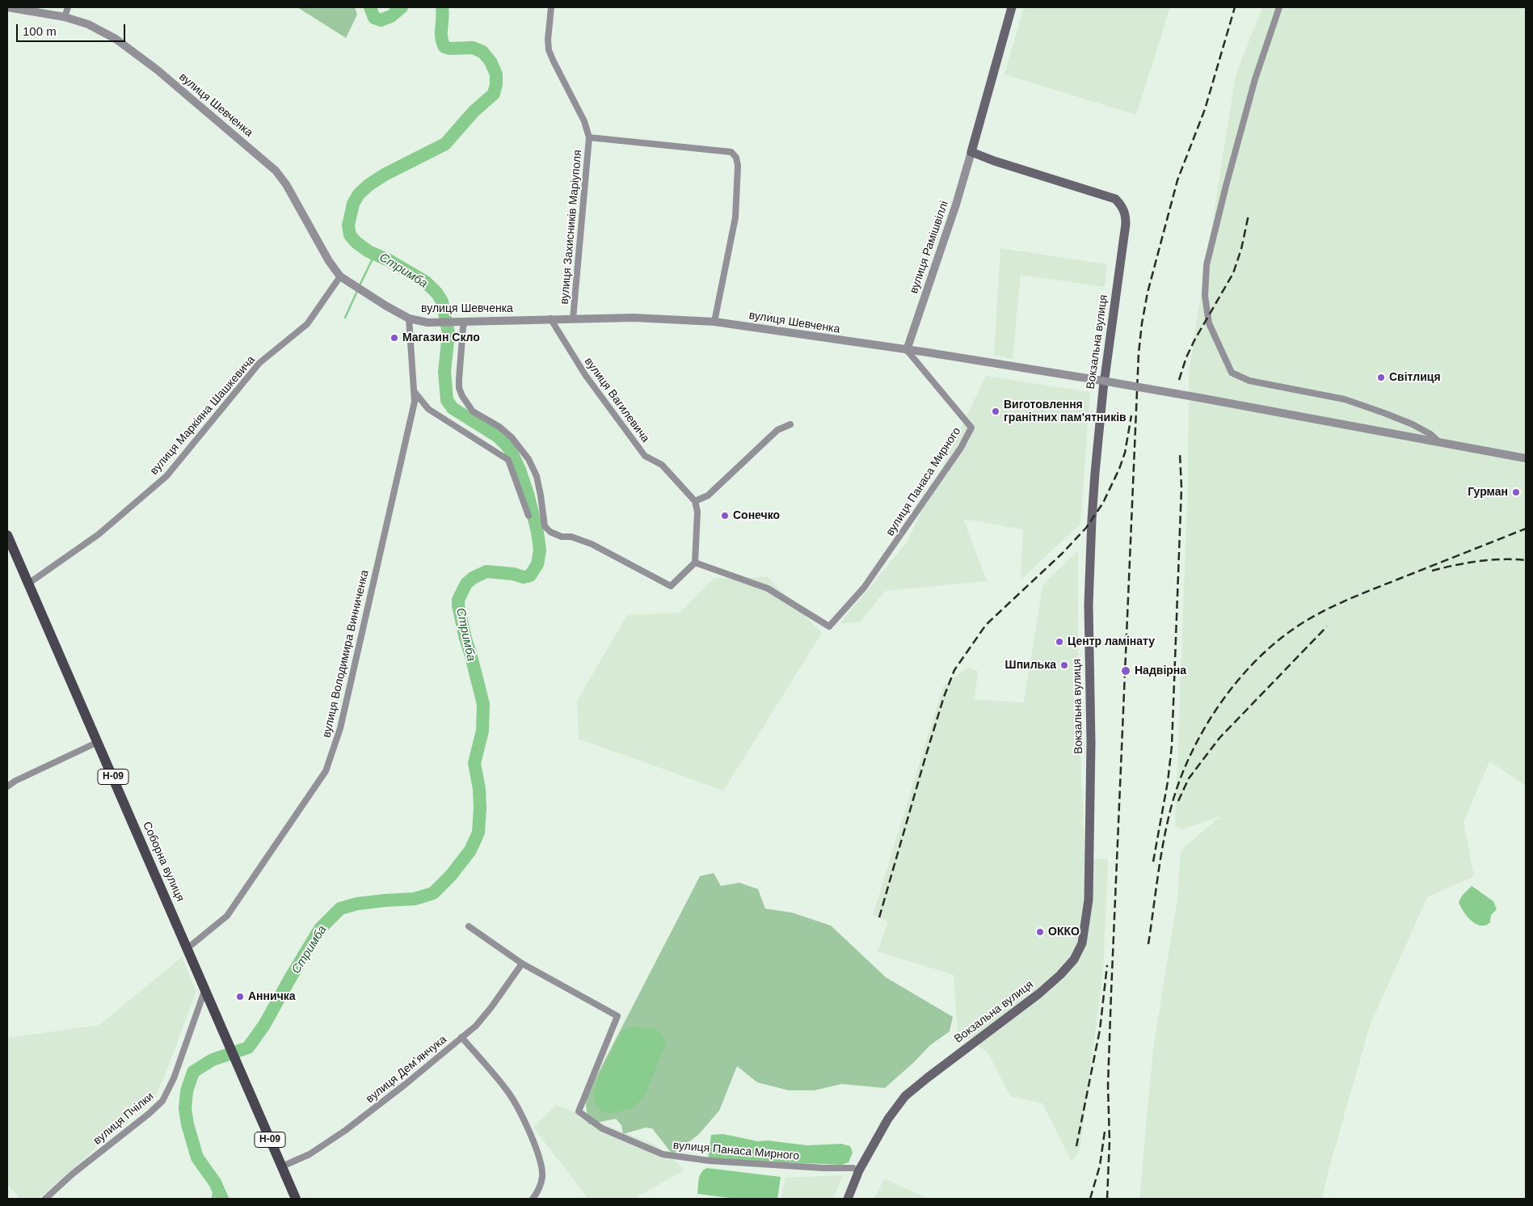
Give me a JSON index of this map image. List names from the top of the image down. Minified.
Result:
{"streets":{"main road":["Вокзальна вулиця","Н-09","Соборна вулиця"],"street":["вулиця Шевченка","вулиця Захисників Маріуполя","вулиця Рамішвіллі","вулиця Вагилевича","вулиця Маркіяна Шашкевича","вулиця Панаса Мирного","вулиця Володимира Винниченка","вулиця Демʼянчука","вулиця Пчілки"]},"crossings":[["вулиця Шевченка","вулиця Захисників Маріуполя"],["вулиця Шевченка","вулиця Рамішвіллі"],["вулиця Шевченка","вулиця Вагилевича"],["вулиця Шевченка","вулиця Маркіяна Шашкевича"],["вулиця Шевченка","вулиця Панаса Мирного"],["вулиця Шевченка","вулиця Володимира Винниченка"],["вулиця Рамішвіллі","Вокзальна вулиця"],["вулиця Рамішвіллі","вулиця Панаса Мирного"],["Вокзальна вулиця","вулиця Панаса Мирного"],["вулиця Маркіяна Шашкевича","Соборна вулиця"],["вулиця Панаса Мирного","вулиця Демʼянчука"],["вулиця Володимира Винниченка","Соборна вулиця"],["Соборна вулиця","вулиця Демʼянчука"],["Соборна вулиця","вулиця Пчілки"]],"water":["Стримба"],"places":["Магазин Скло","Світлиця","Виготовлення гранітних пам'ятників","Гурман","Сонечко","Центр ламінату","Шпилька","Надвірна","ОККО","Анничка"],"scale_bar":"100 m"}
